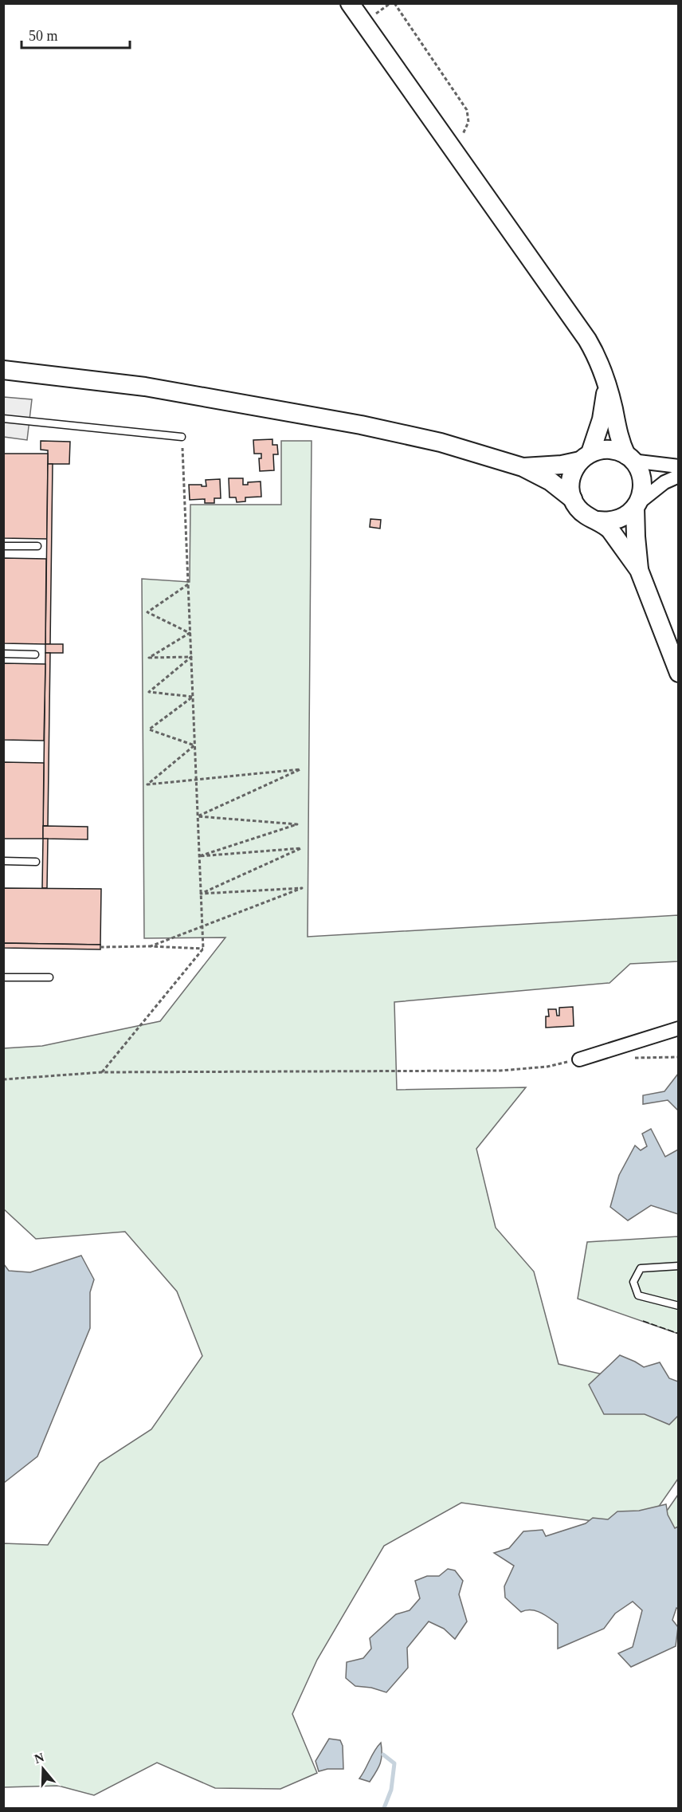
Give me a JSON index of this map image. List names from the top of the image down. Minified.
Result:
{"scale_bar":"50 m","north":"top"}
